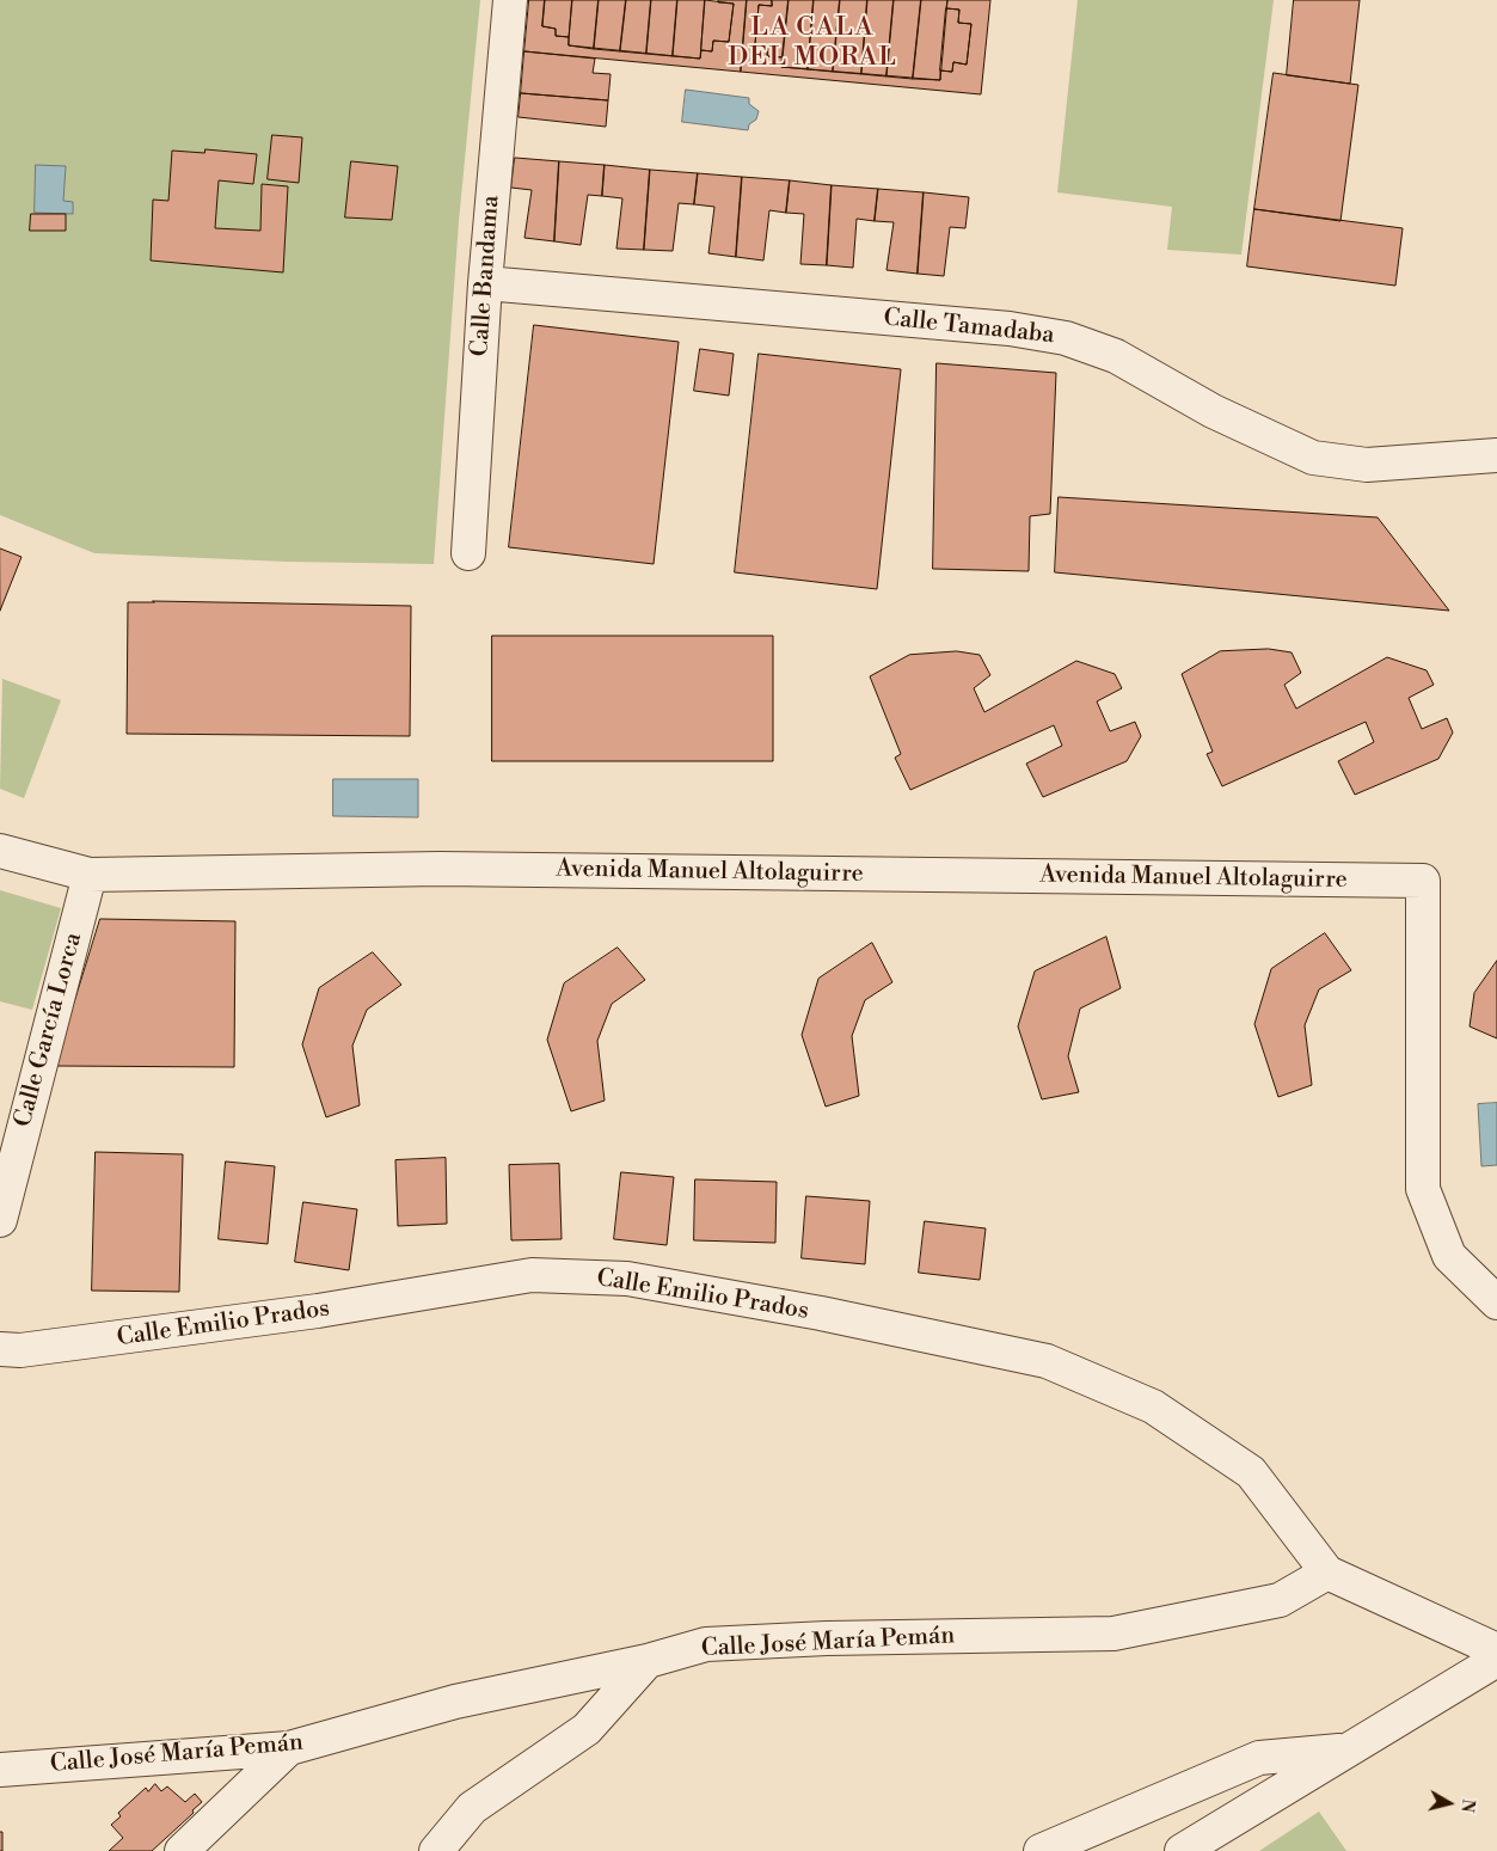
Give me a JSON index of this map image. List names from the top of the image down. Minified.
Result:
{"streets":{"street":["Calle Bandama","Calle Tamadaba","Avenida Manuel Altolaguirre","Calle García Lorca","Calle Emilio Prados","Calle José María Pemán"]},"crossings":[["Calle Bandama","Calle Tamadaba"],["Avenida Manuel Altolaguirre","Calle García Lorca"],["Calle Emilio Prados","Calle José María Pemán"]],"districts":["LA CALA DEL MORAL"],"north":"right"}
